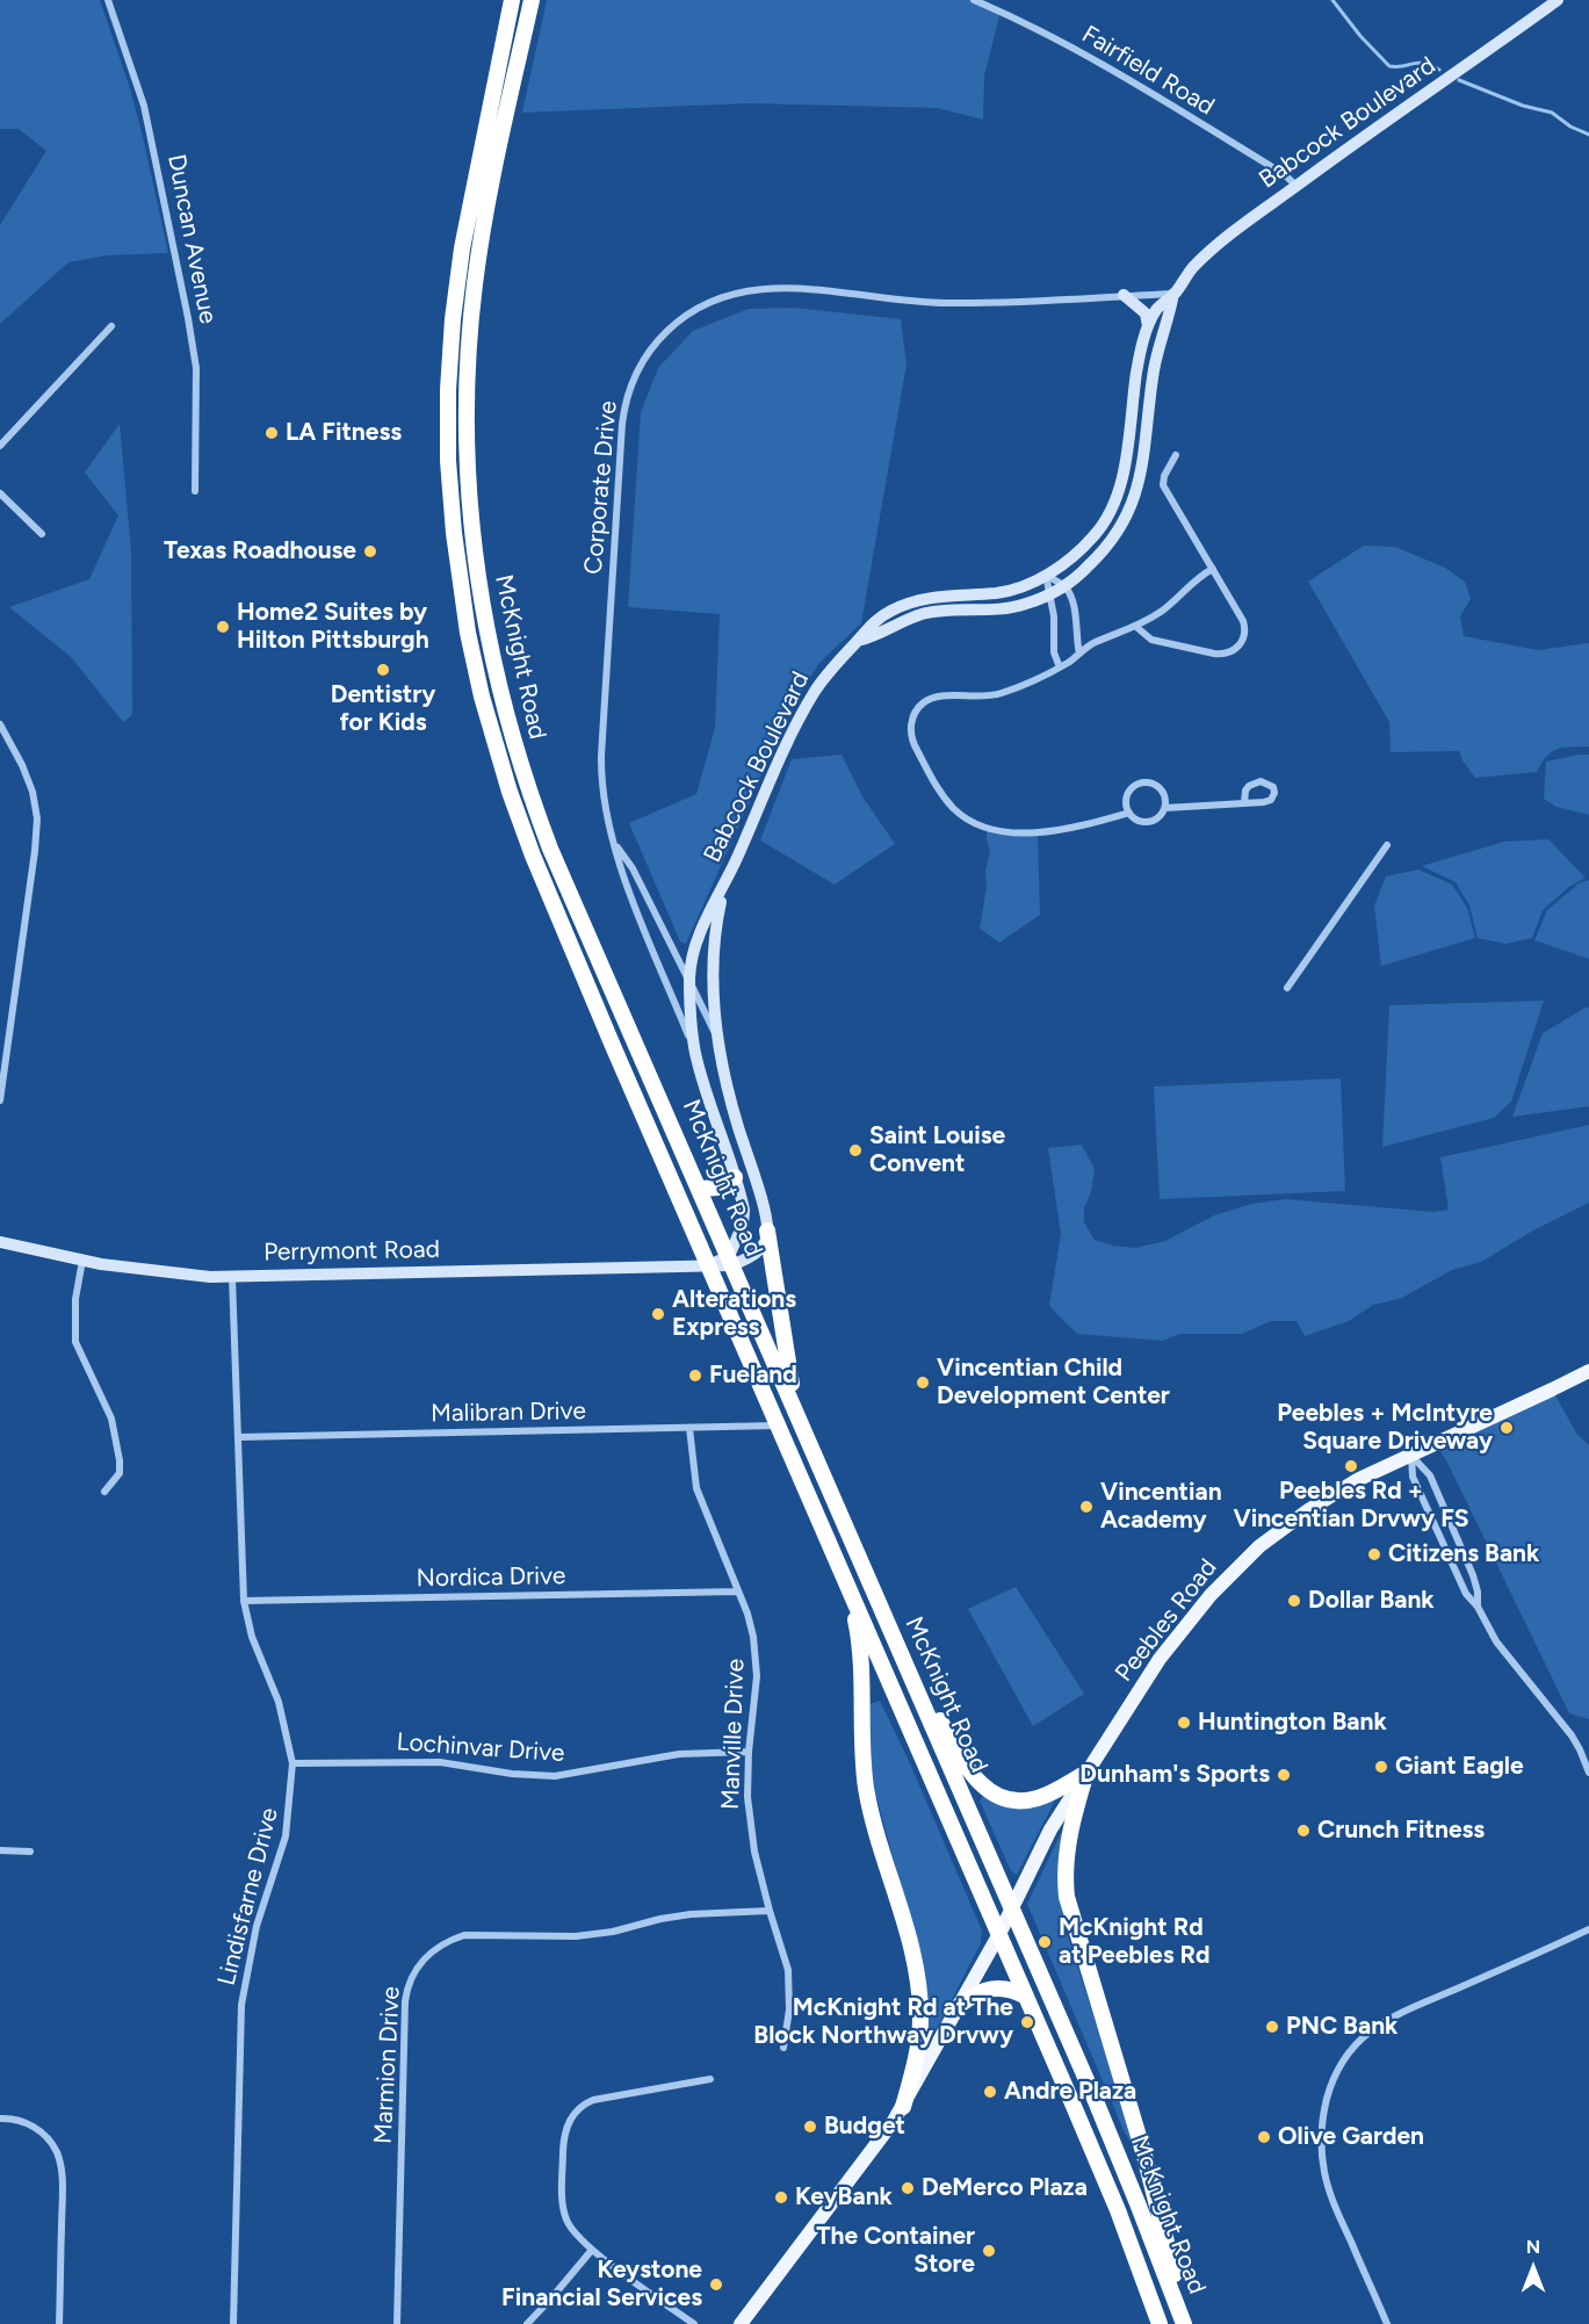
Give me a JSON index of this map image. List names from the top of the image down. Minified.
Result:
{"streets":{"highway":["McKnight Road"],"main road":["Peebles Road"],"street":["Fairfield Road","Babcock Boulevard","Duncan Avenue","Corporate Drive","Perrymont Road","Malibran Drive","Nordica Drive","Manville Drive","Lochinvar Drive","Lindisfarne Drive","Marmion Drive"]},"crossings":[["Fairfield Road","Babcock Boulevard"],["Babcock Boulevard","Corporate Drive"],["Babcock Boulevard","McKnight Road"],["McKnight Road","Perrymont Road"],["McKnight Road","Malibran Drive"],["McKnight Road","Peebles Road"],["Perrymont Road","Lindisfarne Drive"],["Malibran Drive","Manville Drive"],["Malibran Drive","Lindisfarne Drive"],["Nordica Drive","Manville Drive"],["Nordica Drive","Lindisfarne Drive"],["Manville Drive","Lochinvar Drive"],["Manville Drive","Marmion Drive"],["Lochinvar Drive","Lindisfarne Drive"]],"places":["LA Fitness","Texas Roadhouse","Home2 Suites by Hilton Pittsburgh","Dentistry for Kids","Saint Louise Convent","Alterations Express","Fueland","Vincentian Child Development Center","Peebles + McIntyre Square Driveway","Peebles Rd + Vincentian Drvwy FS","Vincentian Academy","Citizens Bank","Dollar Bank","Huntington Bank","Giant Eagle","Dunham's Sports","Crunch Fitness","McKnight Rd at Peebles Rd","McKnight Rd at The Block Northway Drvwy","PNC Bank","Andre Plaza","Budget","Olive Garden","DeMerco Plaza","KeyBank","The Container Store","Keystone Financial Services"],"north":"top"}
